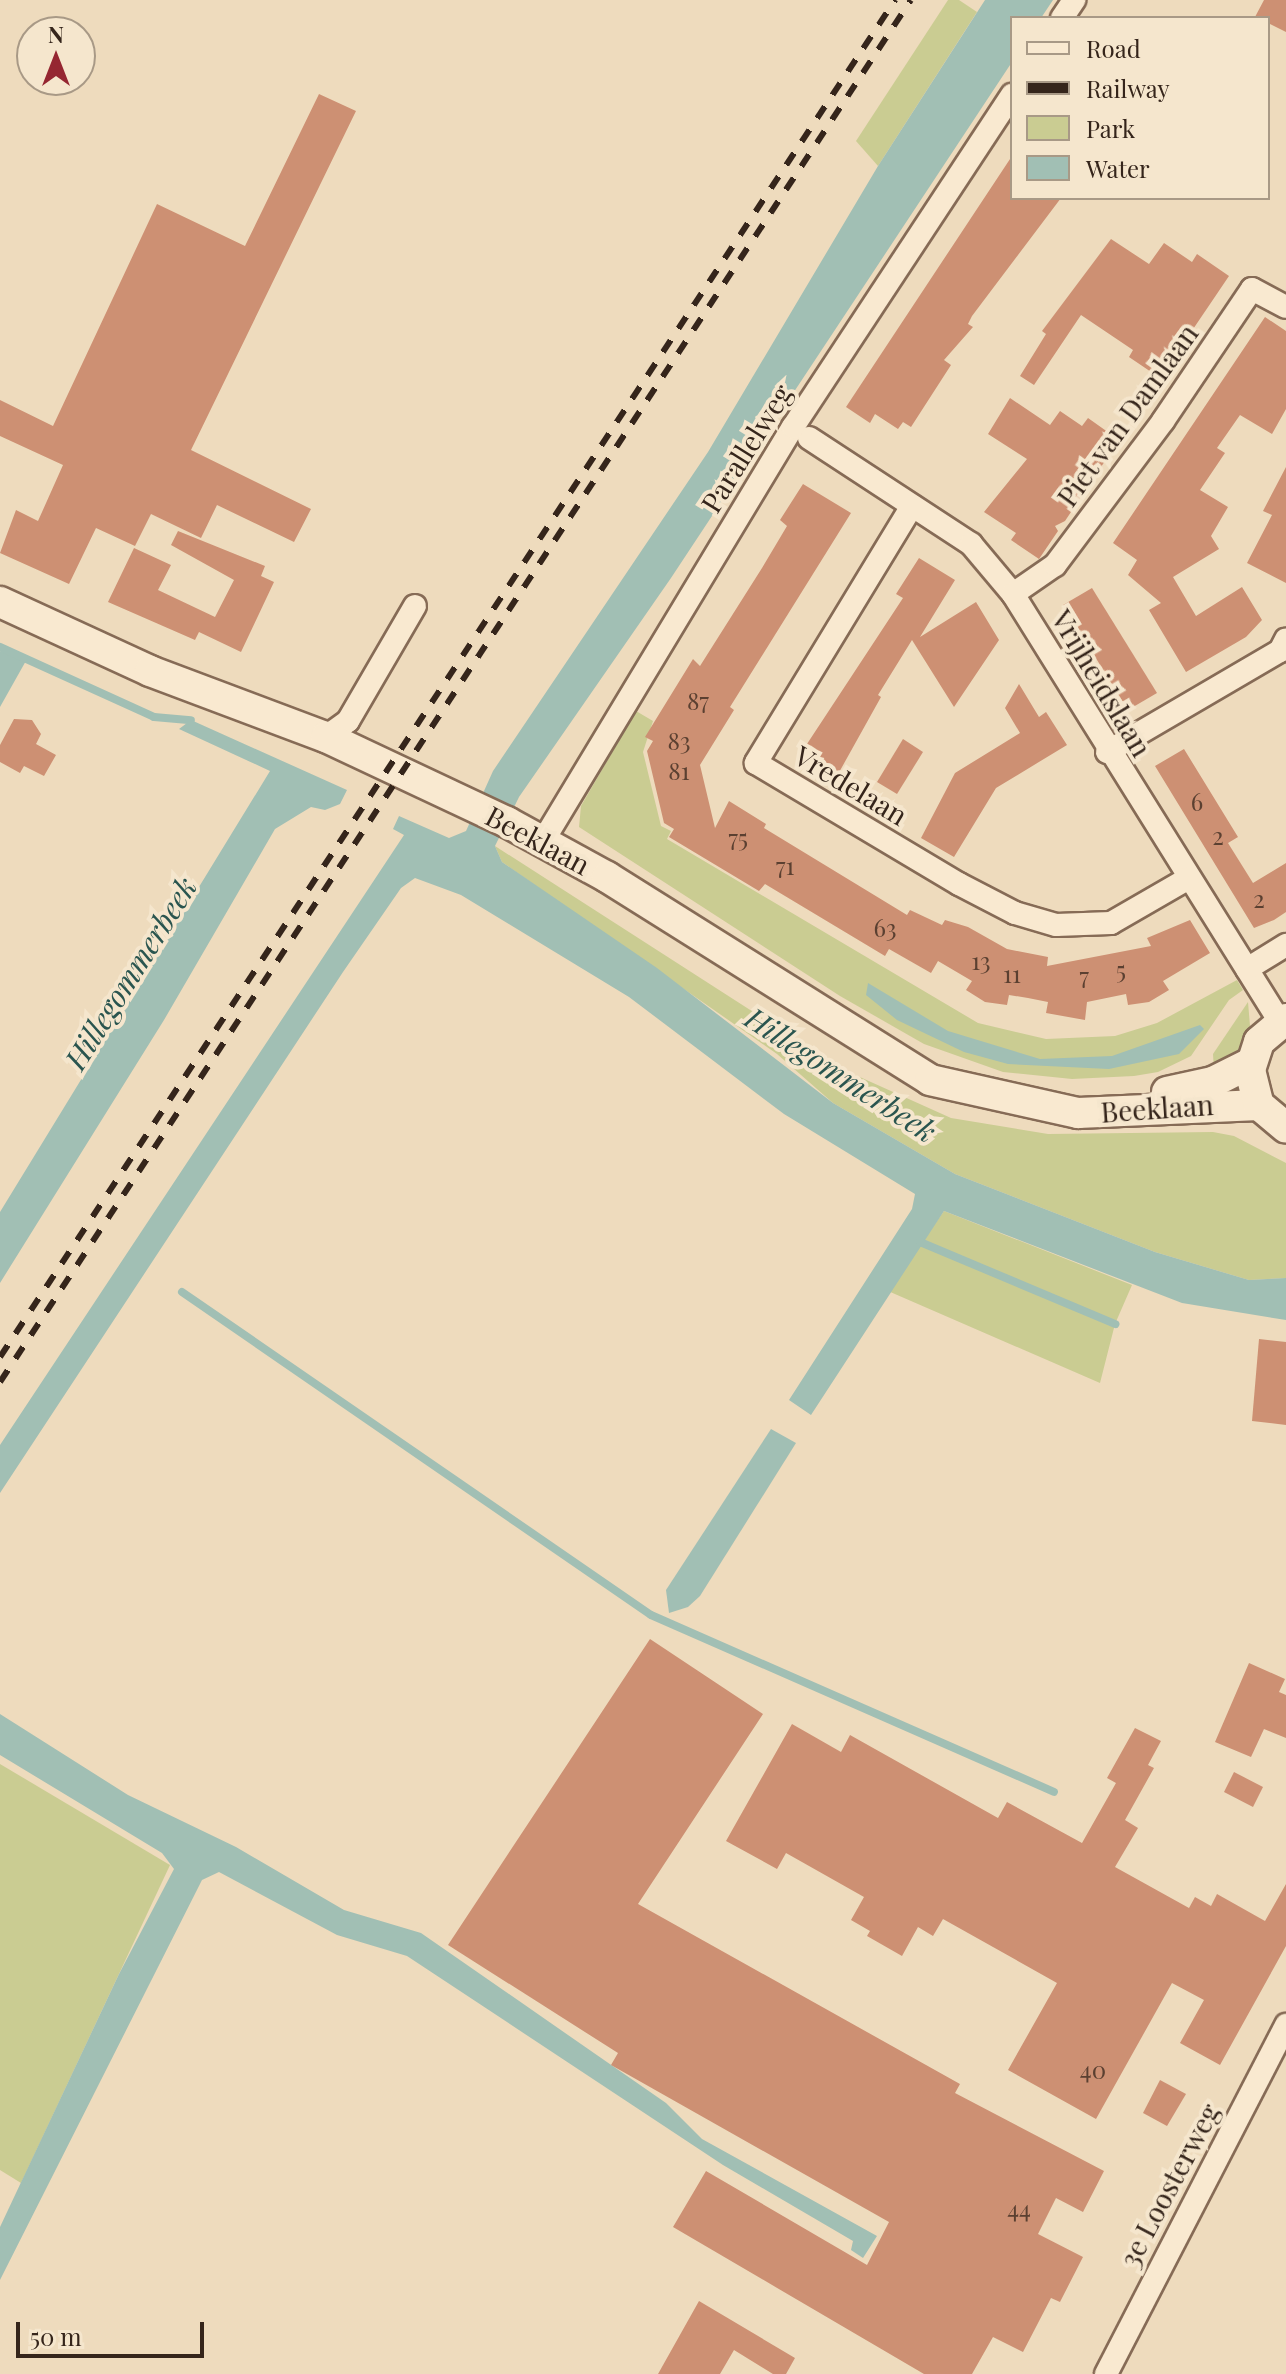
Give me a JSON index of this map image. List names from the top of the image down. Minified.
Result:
{"streets":{"main road":["Beeklaan"],"street":["Piet van Damlaan","Parallelweg","Vrijheidslaan","Vredelaan","3e Loosterweg"]},"crossings":[["Piet van Damlaan","Vrijheidslaan"],["Parallelweg","Beeklaan"],["Vrijheidslaan","Vredelaan"]],"water":["Hillegommerbeek"],"house_numbers":["87","83","81","6","2","75","71","2","63","13","5","11","7","40","44"],"legend":["Road","Railway","Park","Water"],"scale_bar":"50 m","north":"top"}
